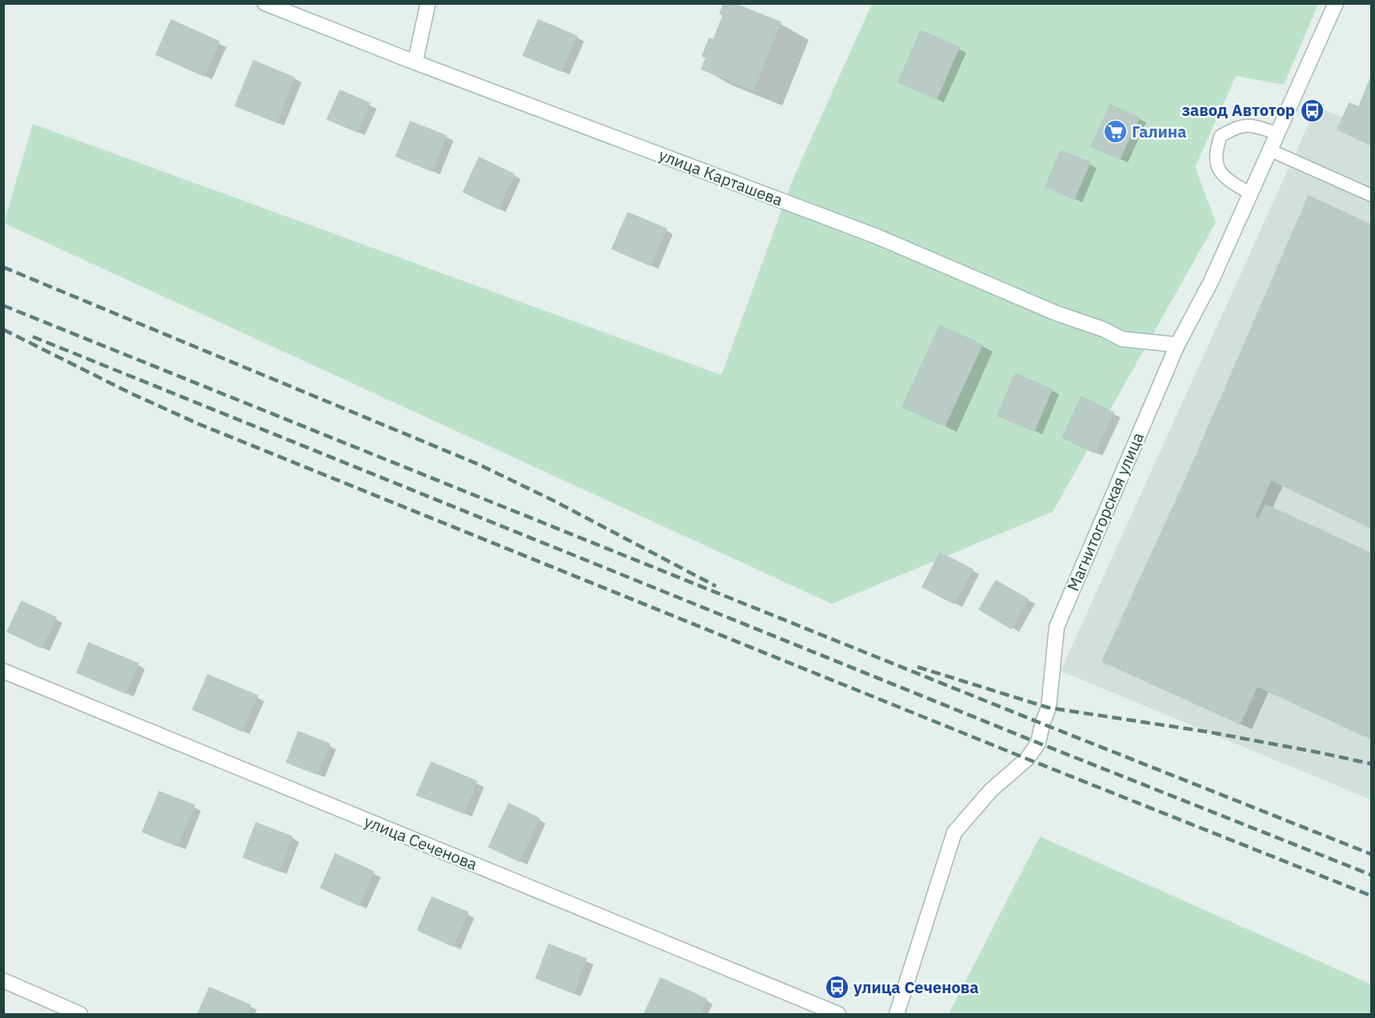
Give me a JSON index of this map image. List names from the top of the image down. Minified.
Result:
{"streets":{"street":["улица Карташева","Магнитогорская улица","улица Сеченова"]},"crossings":[["улица Карташева","Магнитогорская улица"]],"places":{"bus stop":["завод Автотор","улица Сеченова"],"supermarket":["Галина"]}}
